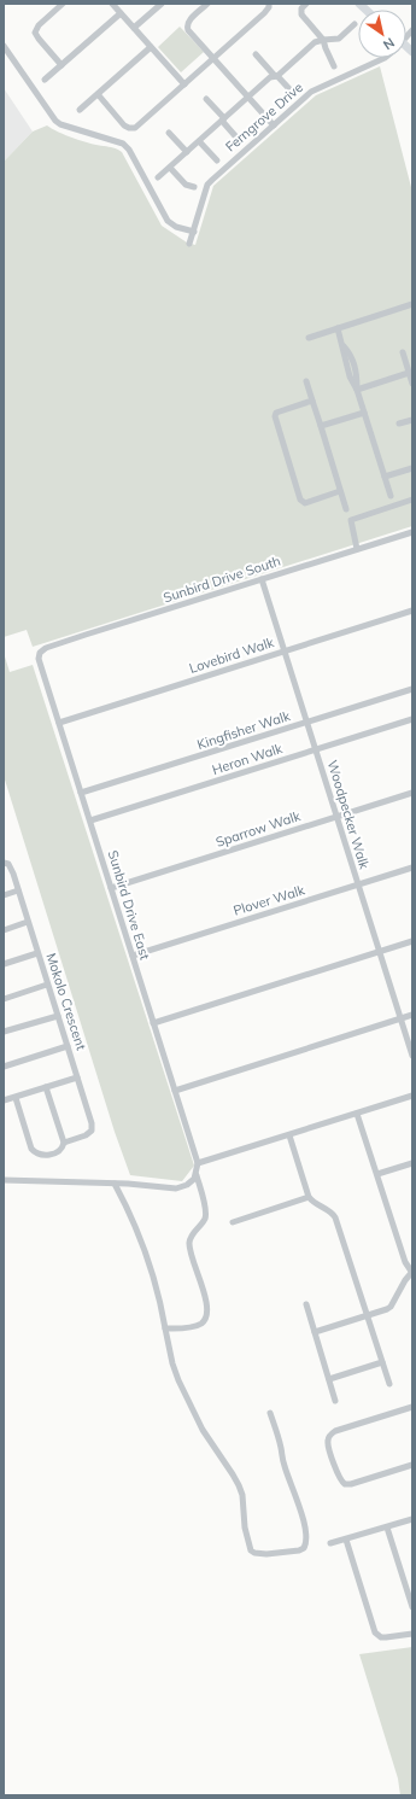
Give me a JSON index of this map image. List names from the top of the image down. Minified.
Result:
{"streets":{"street":["Ferngrove Drive","Sunbird Drive South","Lovebird Walk","Kingfisher Walk","Heron Walk","Woodpecker Walk","Sparrow Walk","Plover Walk","Sunbird Drive East","Mokolo Crescent"]},"crossings":[["Sunbird Drive South","Woodpecker Walk"],["Sunbird Drive South","Sunbird Drive East"],["Lovebird Walk","Woodpecker Walk"],["Lovebird Walk","Sunbird Drive East"],["Kingfisher Walk","Woodpecker Walk"],["Kingfisher Walk","Sunbird Drive East"],["Heron Walk","Woodpecker Walk"],["Heron Walk","Sunbird Drive East"],["Woodpecker Walk","Sparrow Walk"],["Woodpecker Walk","Plover Walk"],["Sparrow Walk","Sunbird Drive East"],["Plover Walk","Sunbird Drive East"]],"north":"bottom right"}
